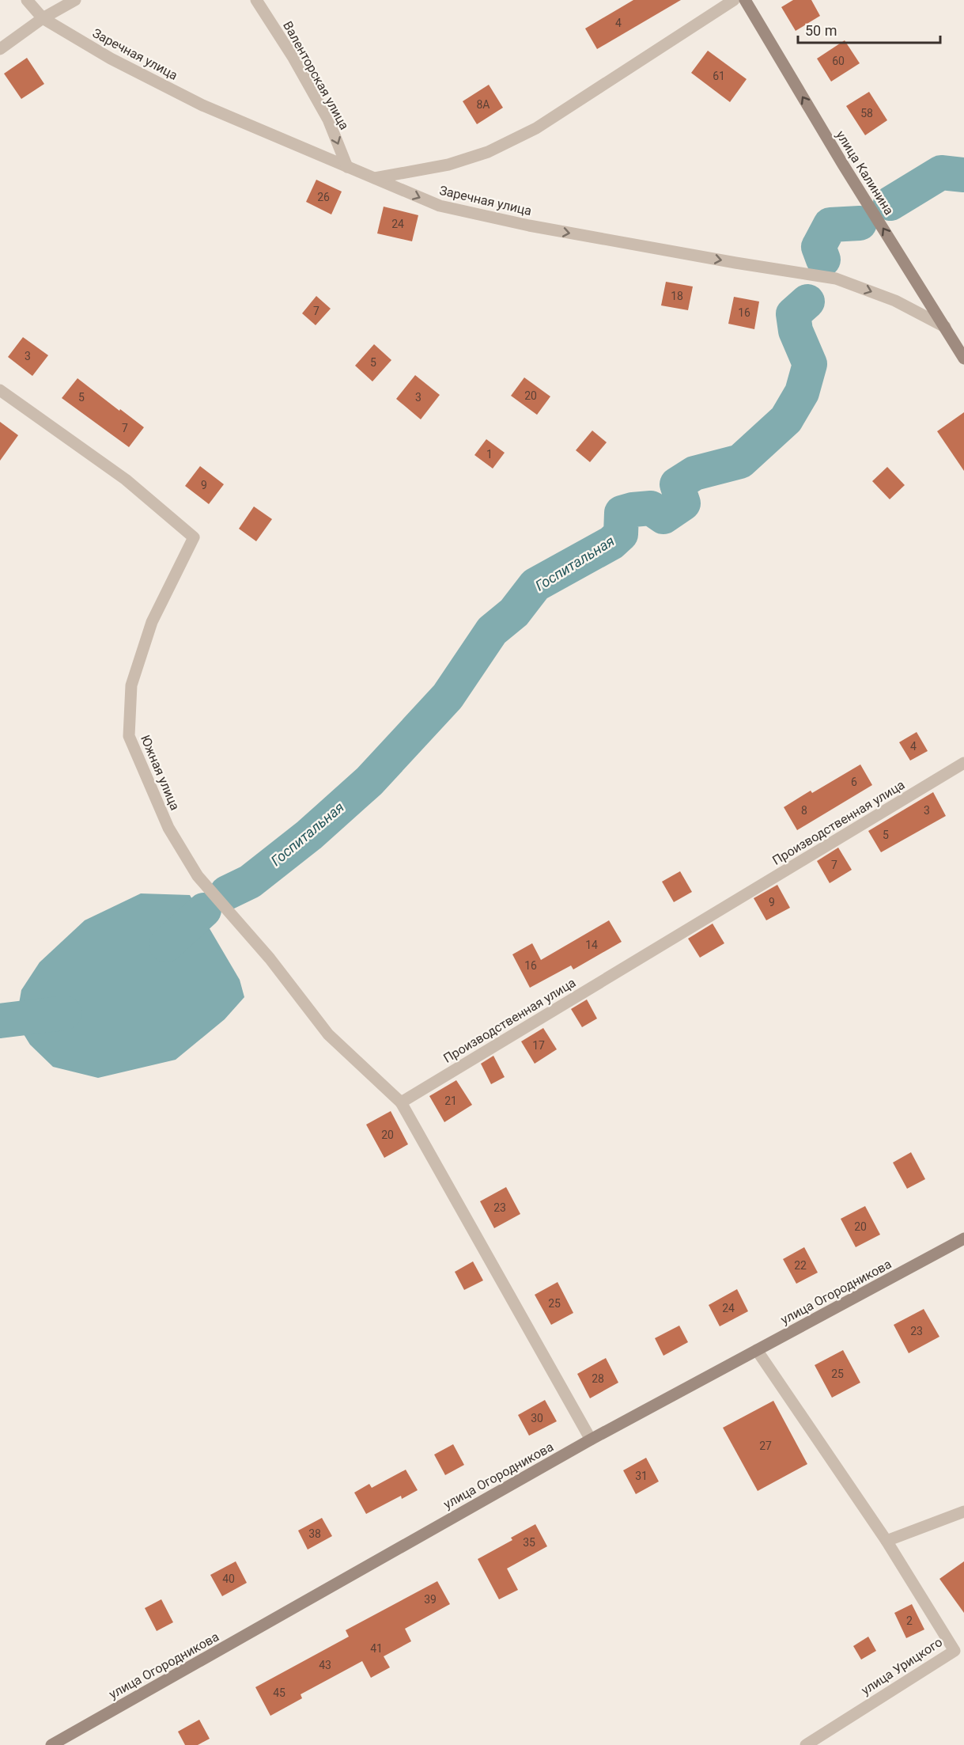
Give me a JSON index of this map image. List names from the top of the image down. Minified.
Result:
{"streets":{"street":["Заречная улица","Валенторская улица","улица Калинина","Южная улица","Производственная улица","улица Огородникова","улица Урицкого"]},"crossings":[["Заречная улица","Валенторская улица"],["Заречная улица","улица Калинина"],["Южная улица","Производственная улица"],["улица Огородникова","улица Урицкого"]],"one_way":["Заречная улица","Валенторская улица","улица Калинина"],"water":["Госпитальная"],"house_numbers":["4","60","61","8А","58","26","24","18","7","16","3","5","20","5","3","7","1","9","4","6","8","3","5","7","9","14","16","17","21","20","23","20","22","25","24","23","25","28","30","27","31","38","35","40","39","2","41","43","45"],"scale_bar":"50 m"}
